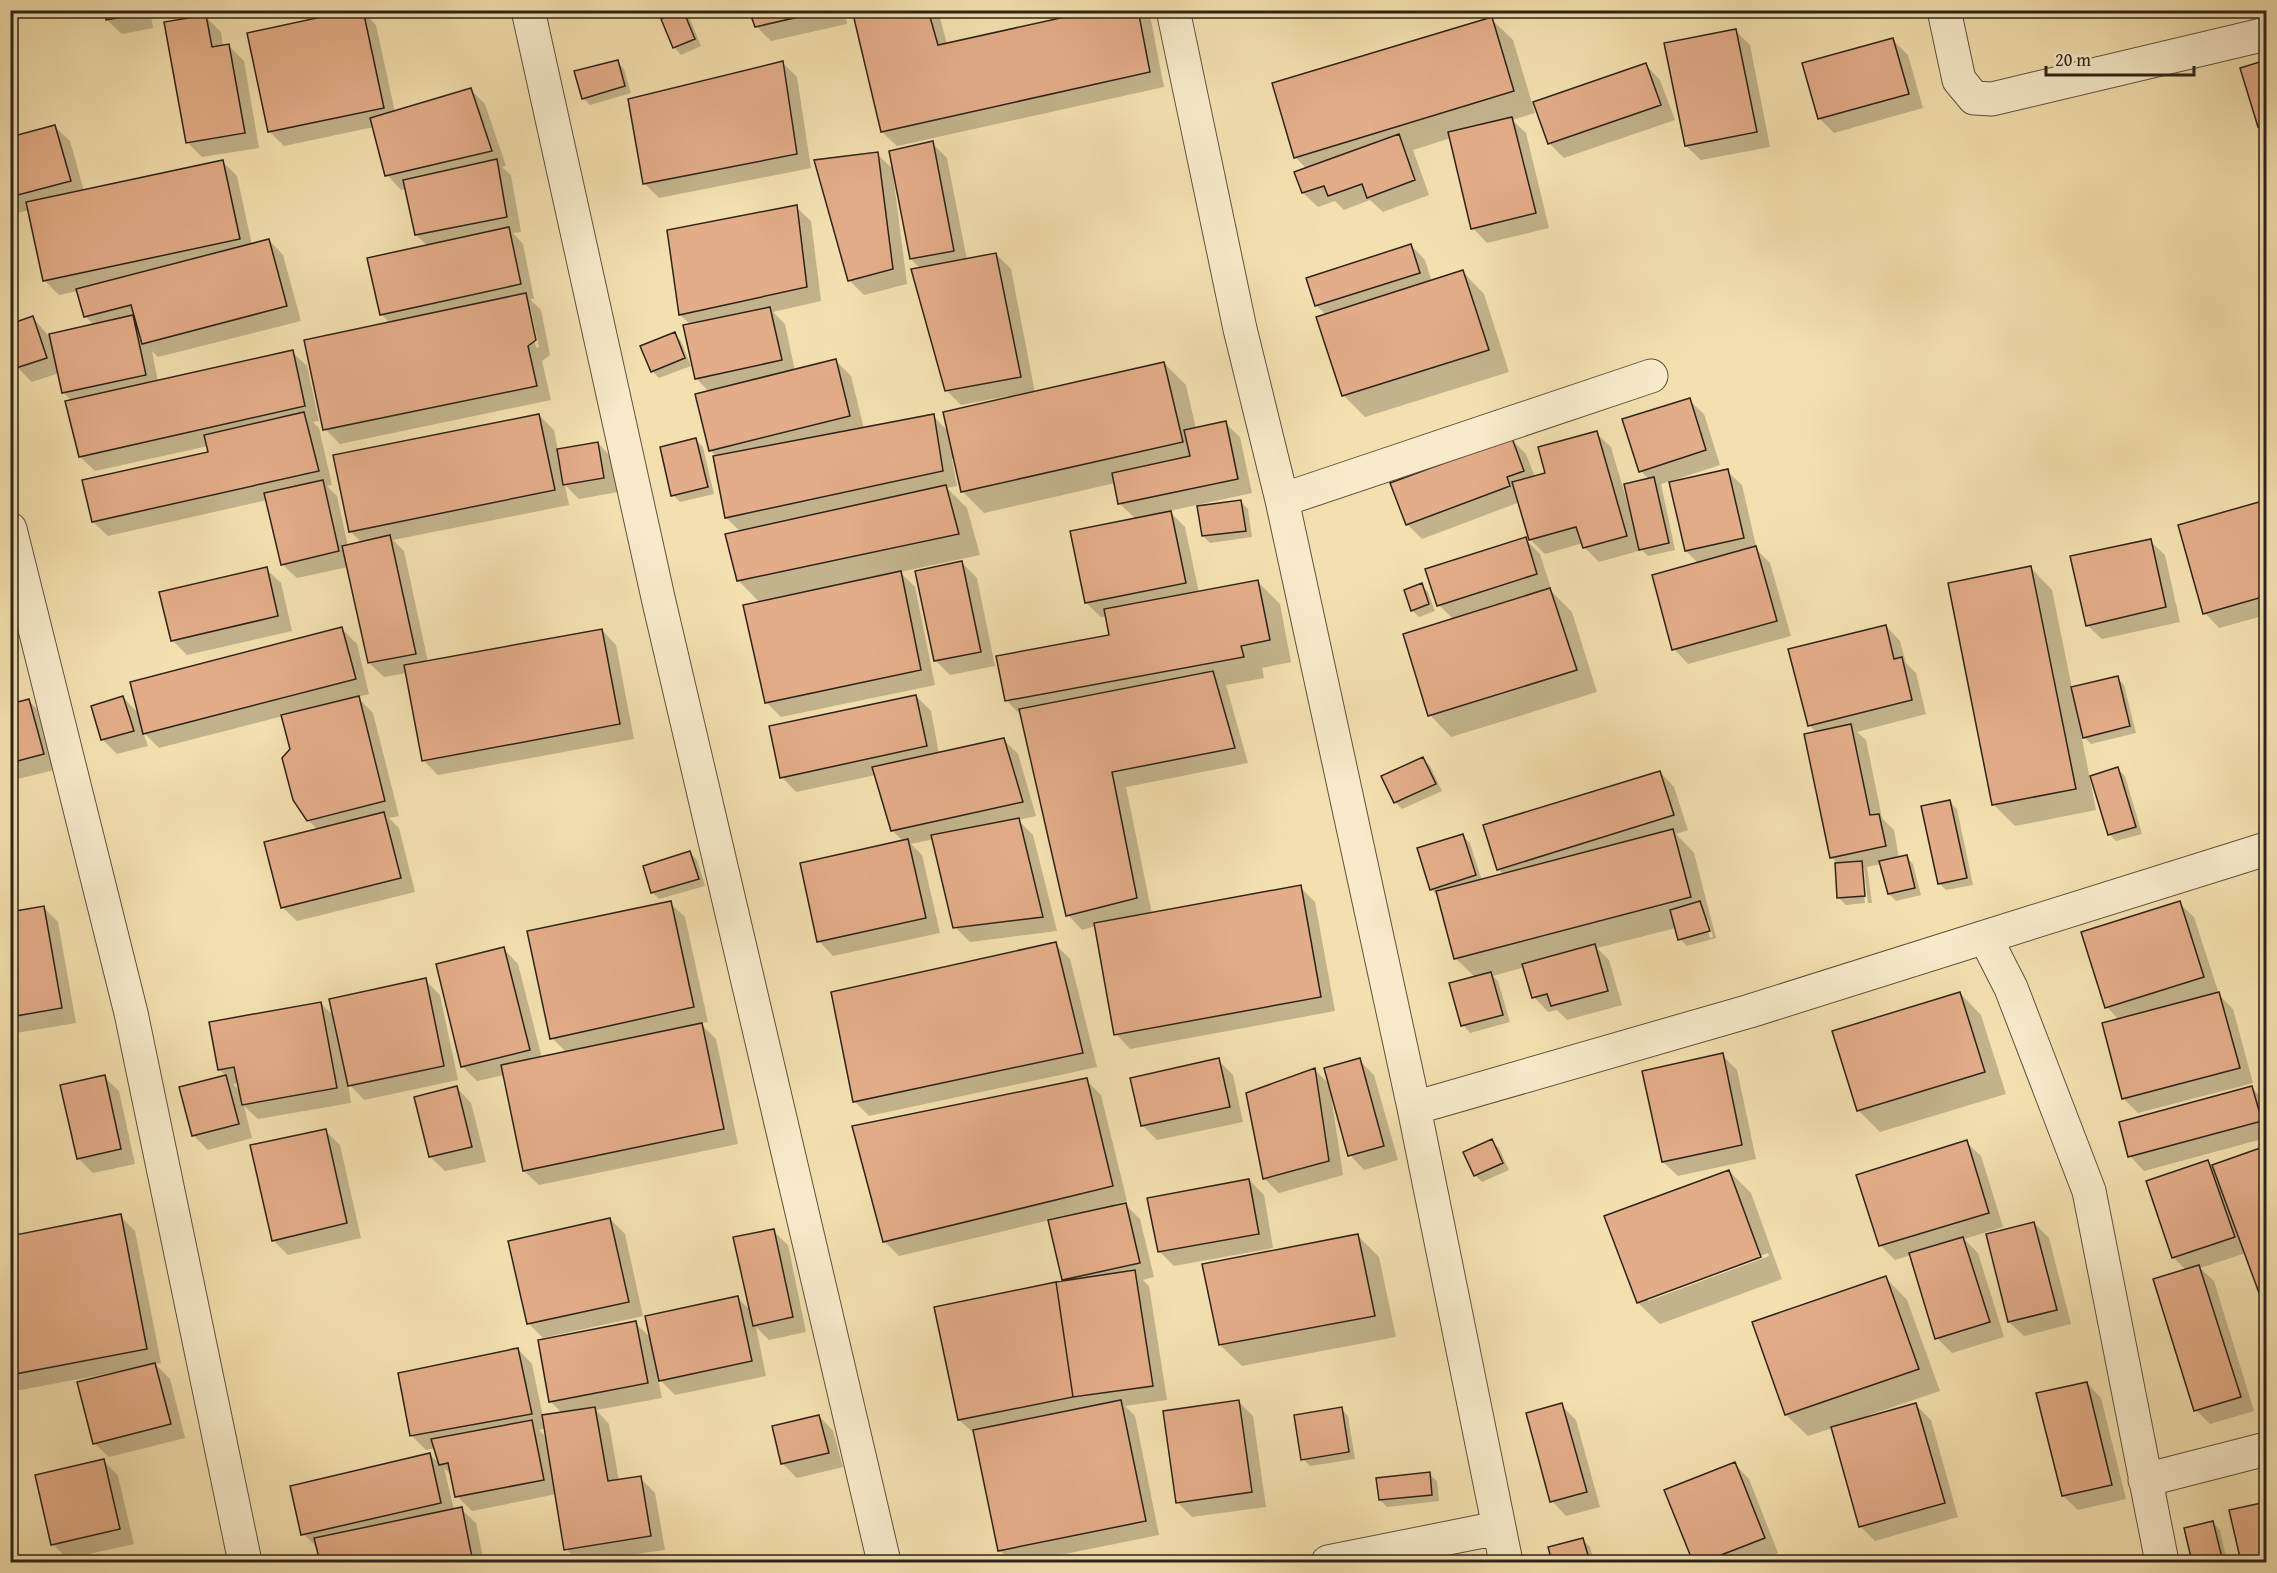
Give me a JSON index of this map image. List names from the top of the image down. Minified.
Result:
{"scale_bar":"20 m"}
